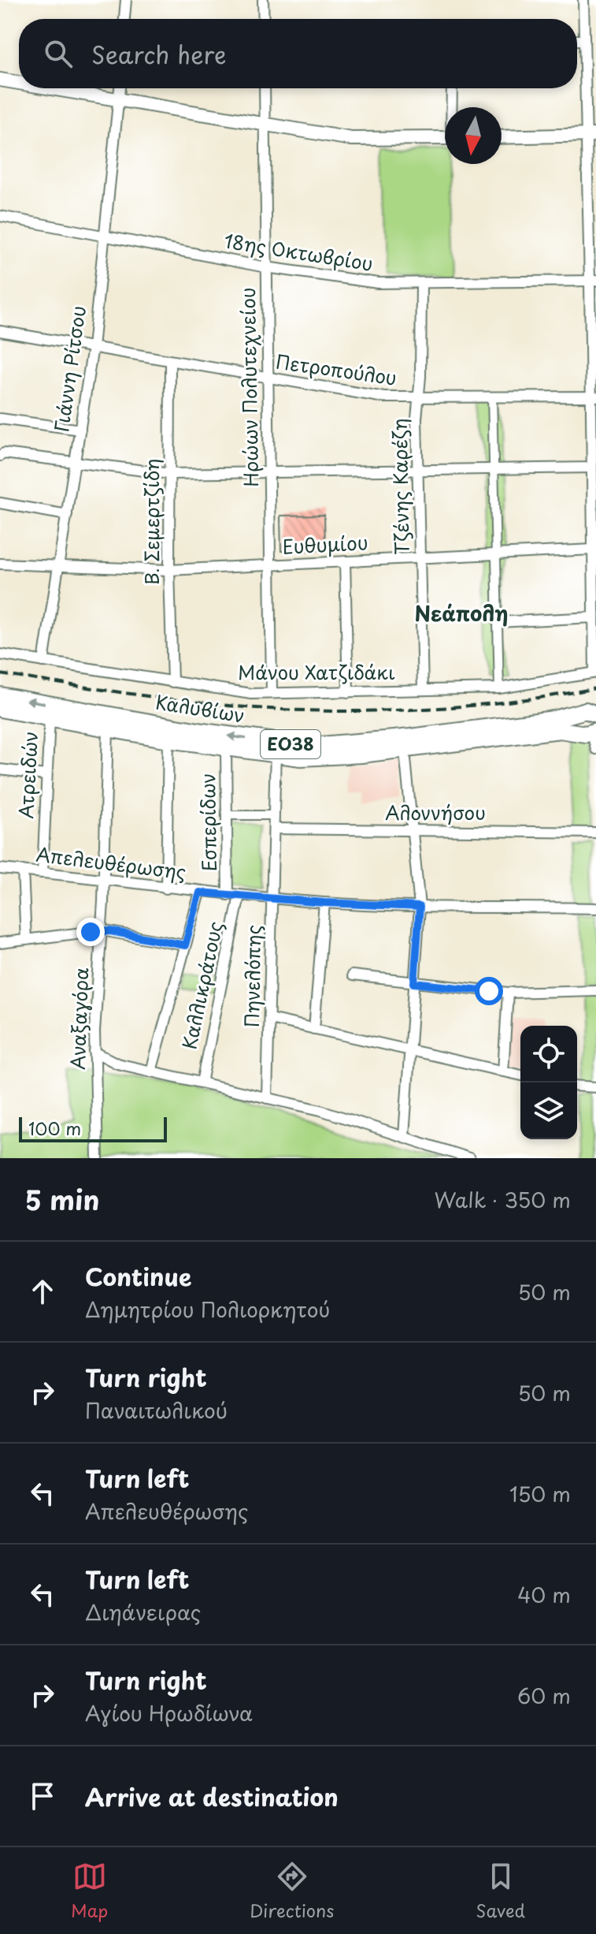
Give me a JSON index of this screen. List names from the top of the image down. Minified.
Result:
{"streets":{"main road":["Καλυβίων","ΕΟ38"],"street":["18ης Οκτωβρίου","Γιάννη Ρίτσου","Πετροπούλου","Ηρώων Πολυτεχνείου","Τζένης Καρέζη","Β. Σεμερτζίδη","Ευθυμίου","Μάνου Χατζιδάκι","Ατρειδών","Αλοννήσου","Εσπερίδων","Απελευθέρωσης","Πηνελόπης","Καλλικράτους","Αναξαγόρα"]},"crossings":[["18ης Οκτωβρίου","Γιάννη Ρίτσου"],["18ης Οκτωβρίου","Ηρώων Πολυτεχνείου"],["18ης Οκτωβρίου","Τζένης Καρέζη"],["Γιάννη Ρίτσου","Πετροπούλου"],["Γιάννη Ρίτσου","Ευθυμίου"],["Γιάννη Ρίτσου","Μάνου Χατζιδάκι"],["Πετροπούλου","Ηρώων Πολυτεχνείου"],["Πετροπούλου","Τζένης Καρέζη"],["Πετροπούλου","Β. Σεμερτζίδη"],["Ηρώων Πολυτεχνείου","Ευθυμίου"],["Ηρώων Πολυτεχνείου","Μάνου Χατζιδάκι"],["Τζένης Καρέζη","Ευθυμίου"],["Τζένης Καρέζη","Μάνου Χατζιδάκι"],["Β. Σεμερτζίδη","Ευθυμίου"],["Β. Σεμερτζίδη","Μάνου Χατζιδάκι"],["Καλυβίων","ΕΟ38"],["Καλυβίων","Ατρειδών"],["Καλυβίων","Εσπερίδων"],["Καλυβίων","Πηνελόπης"],["Καλυβίων","Αναξαγόρα"],["Ατρειδών","Απελευθέρωσης"],["Αλοννήσου","Πηνελόπης"],["Εσπερίδων","Απελευθέρωσης"],["Απελευθέρωσης","Πηνελόπης"],["Απελευθέρωσης","Καλλικράτους"],["Απελευθέρωσης","Αναξαγόρα"]],"districts":["Νεάπολη"],"scale_bar":"100 m","north":"bottom","page":{"search":"Search here","scale":"100 m","heading":["5 min","Walk · 350 m"],"list":[["Continue","Δημητρίου Πολιορκητού","50 m"],["Turn right","Παναιτωλικού","50 m"],["Turn left","Απελευθέρωσης","150 m"],["Turn left","Διηάνειρας","40 m"],["Turn right","Αγίου Ηρωδίωνα","60 m"],"Arrive at destination"],"nav":["Map","Directions","Saved"]}}
